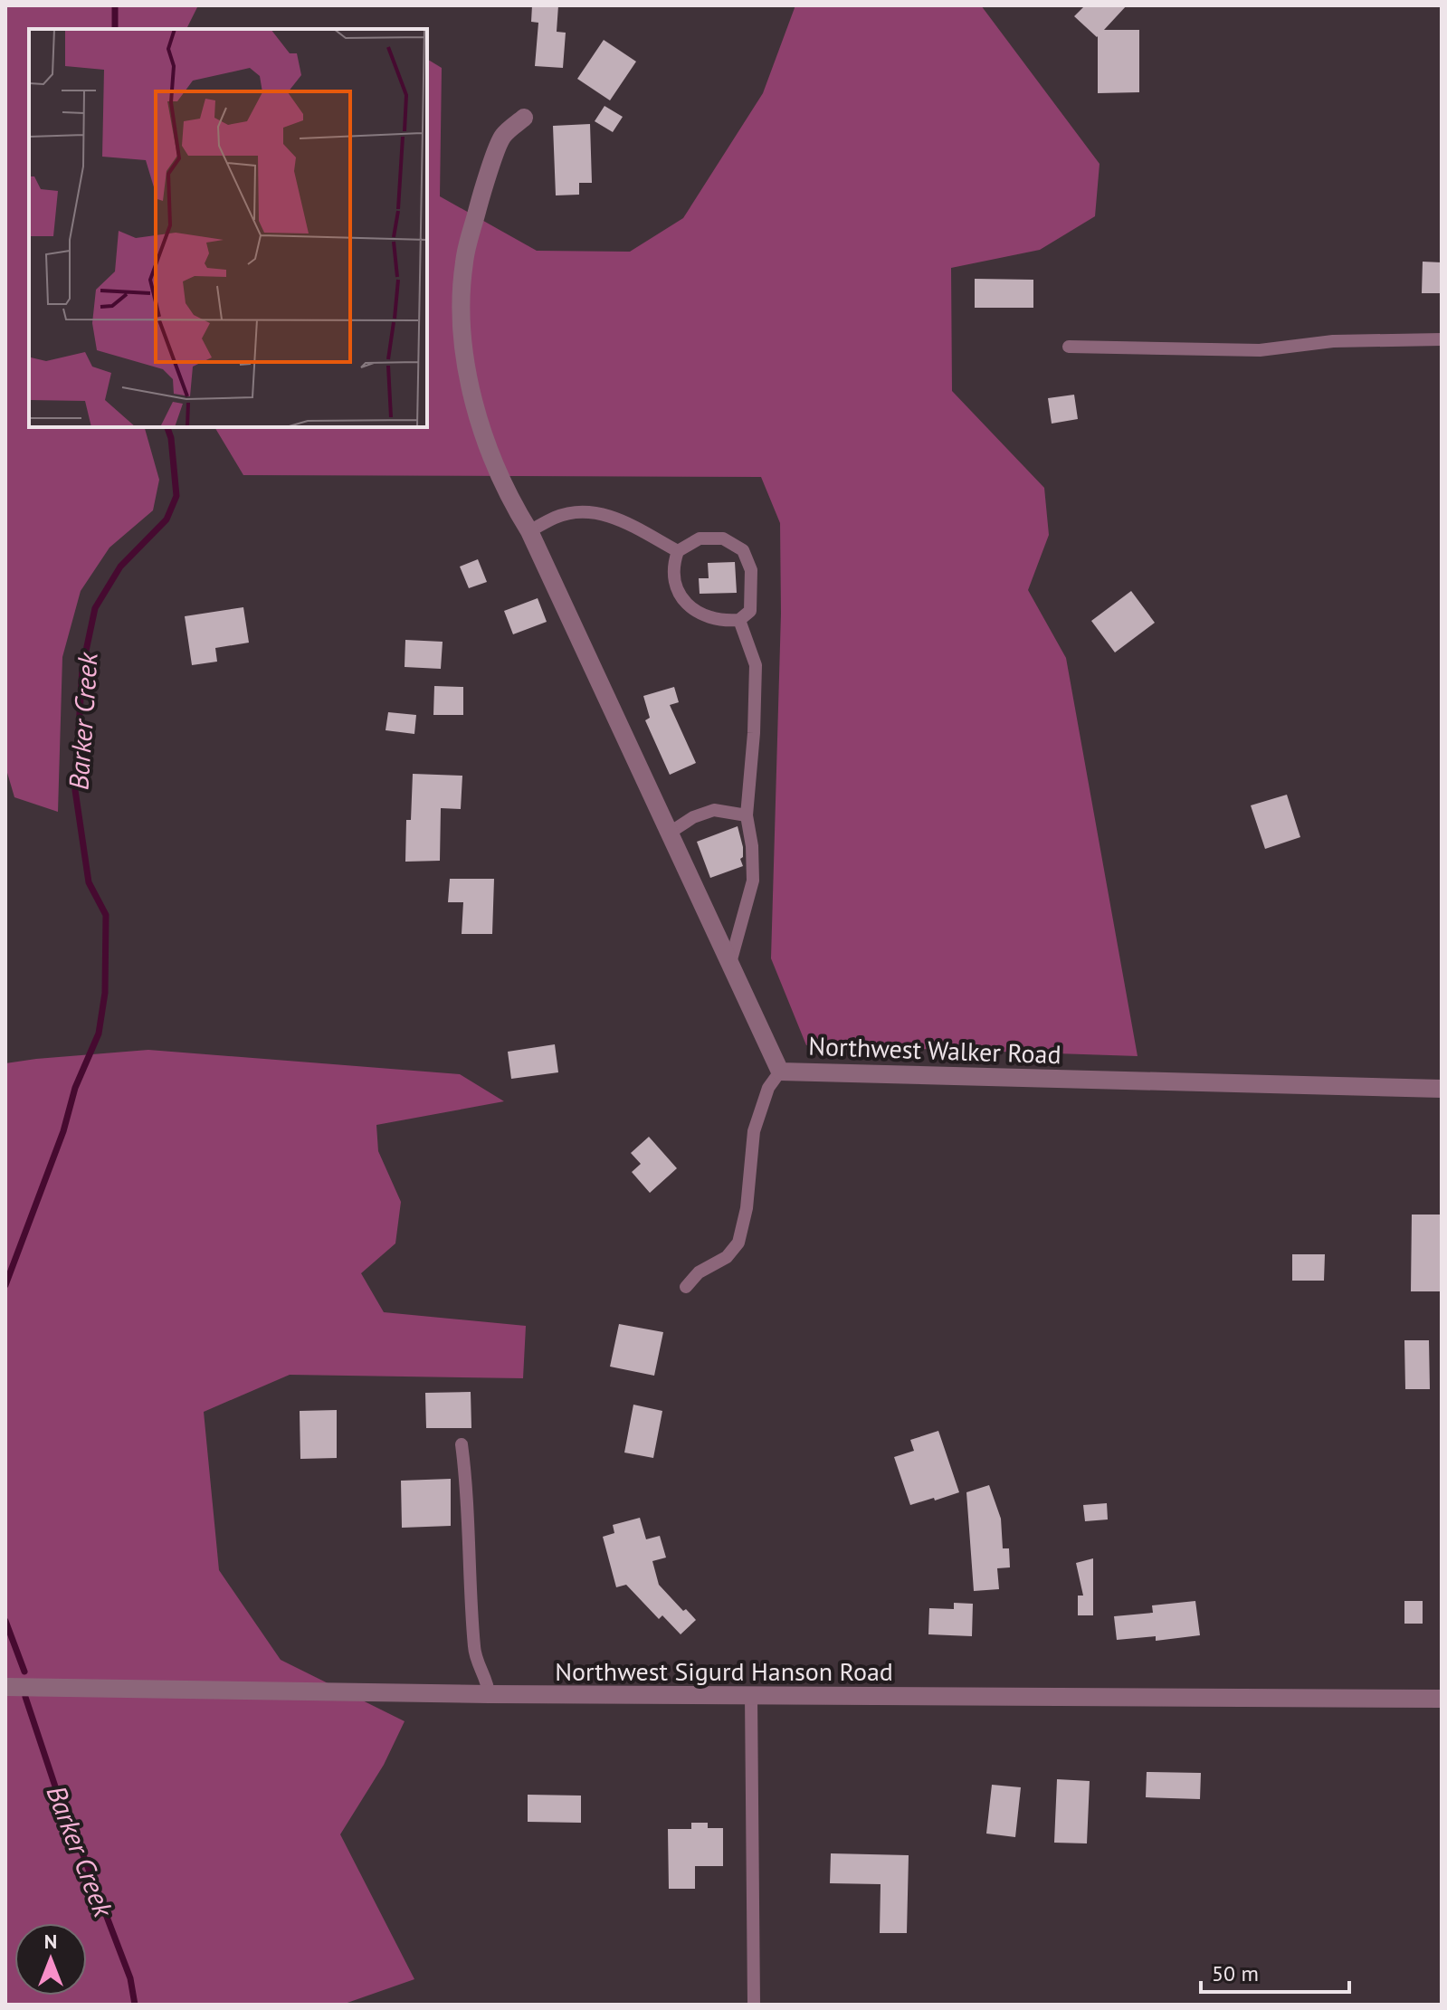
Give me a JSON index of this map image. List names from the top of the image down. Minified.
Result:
{"streets":{"street":["Northwest Walker Road","Northwest Sigurd Hanson Road"]},"water":["Barker Creek"],"scale_bar":"50 m","north":"top"}
